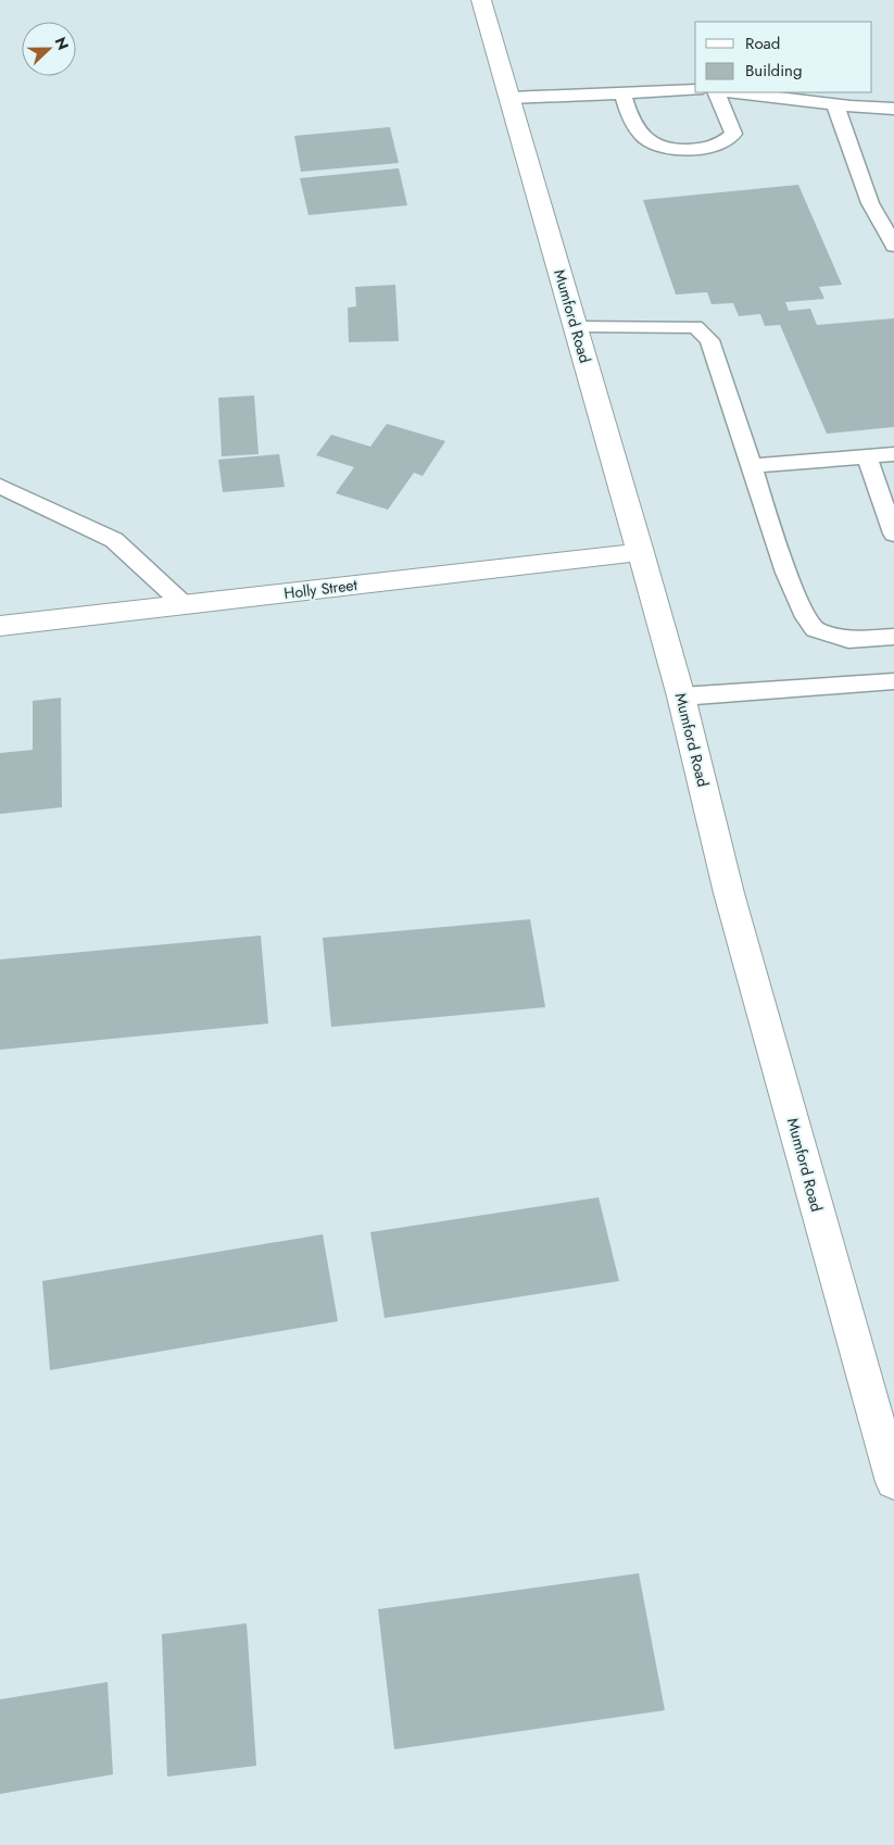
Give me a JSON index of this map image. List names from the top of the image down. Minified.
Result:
{"streets":{"street":["Mumford Road","Holly Street"]},"crossings":[["Mumford Road","Holly Street"]],"legend":["Road","Building"],"north":"right"}
